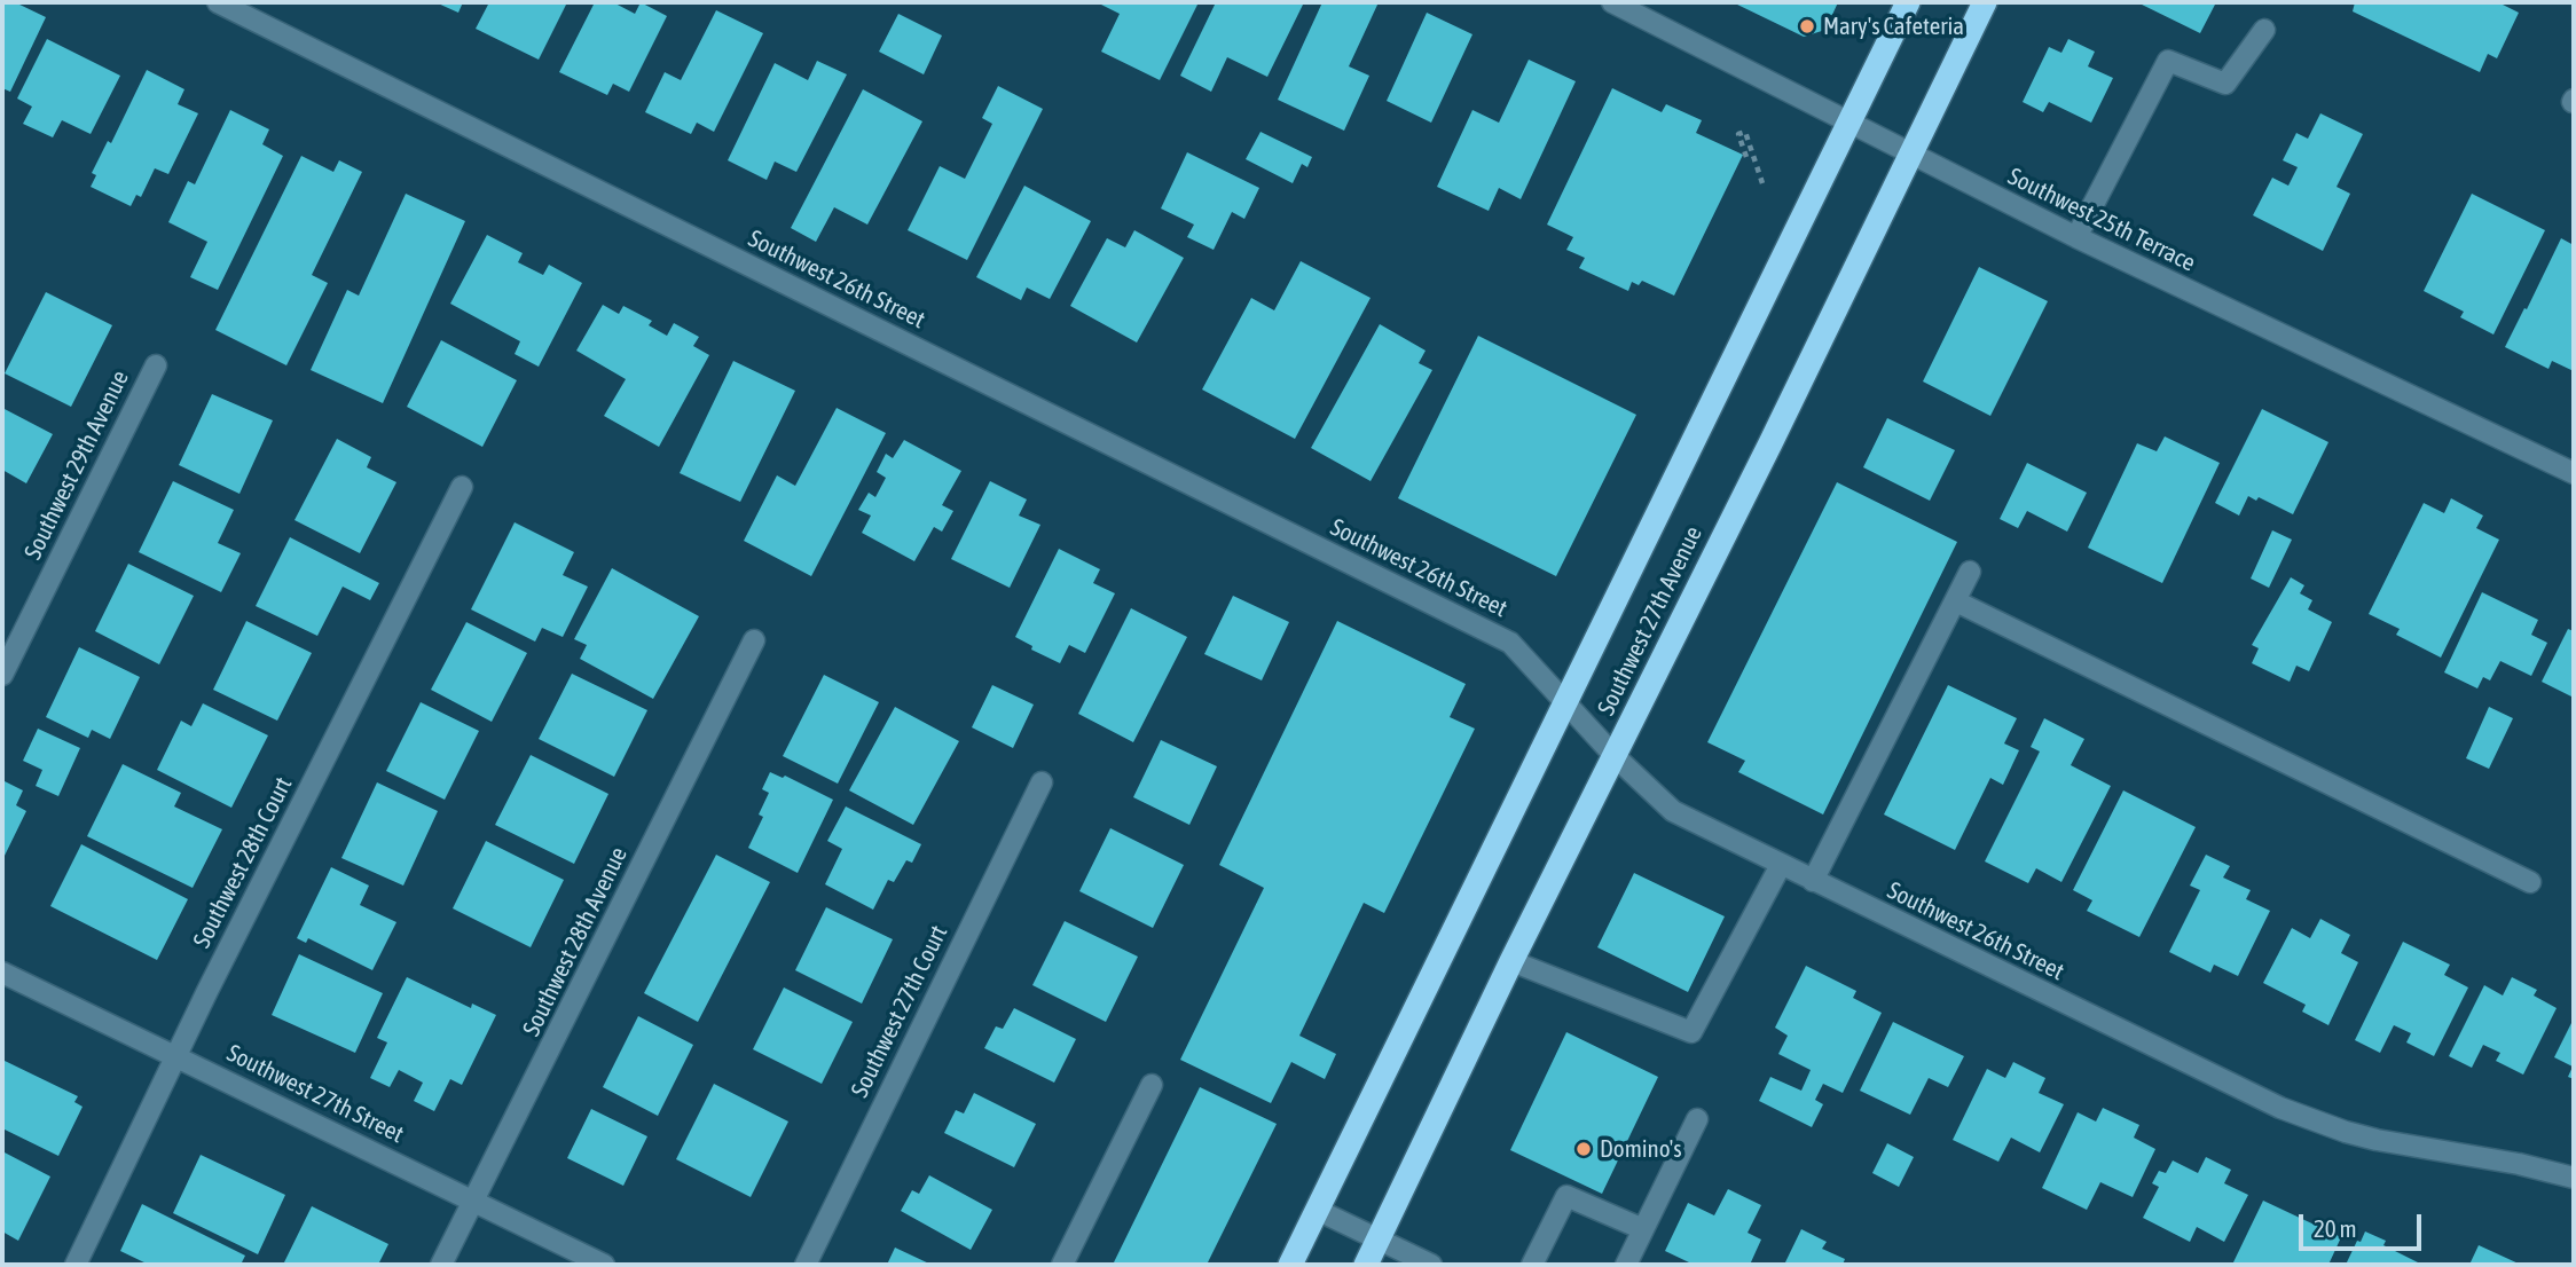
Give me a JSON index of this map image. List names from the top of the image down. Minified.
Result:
{"streets":{"highway":["Southwest 27th Avenue"],"street":["Southwest 25th Terrace","Southwest 26th Street","Southwest 29th Avenue","Southwest 28th Court","Southwest 28th Avenue","Southwest 27th Court","Southwest 27th Street"]},"crossings":[["Southwest 25th Terrace","Southwest 27th Avenue"],["Southwest 26th Street","Southwest 27th Avenue"],["Southwest 28th Court","Southwest 27th Street"],["Southwest 28th Avenue","Southwest 27th Street"]],"places":["Mary's Cafeteria","Domino's"],"scale_bar":"20 m"}
